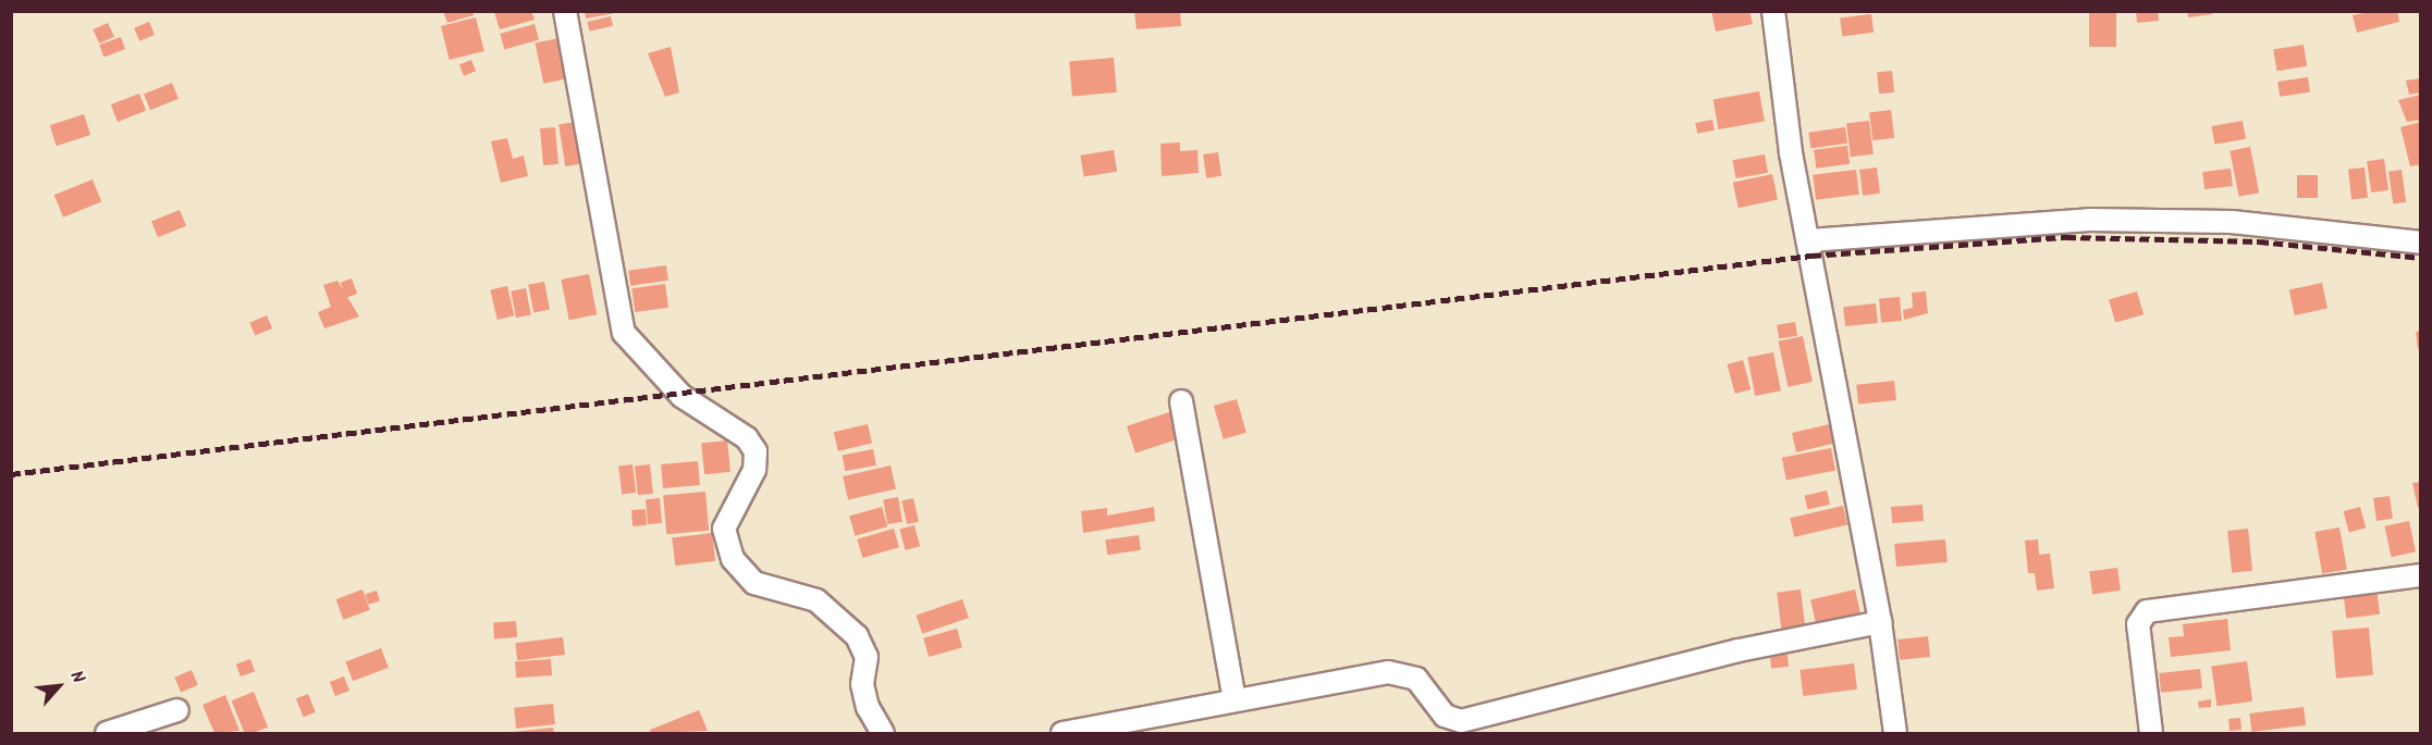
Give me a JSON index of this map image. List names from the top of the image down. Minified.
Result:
{"north":"top right"}
